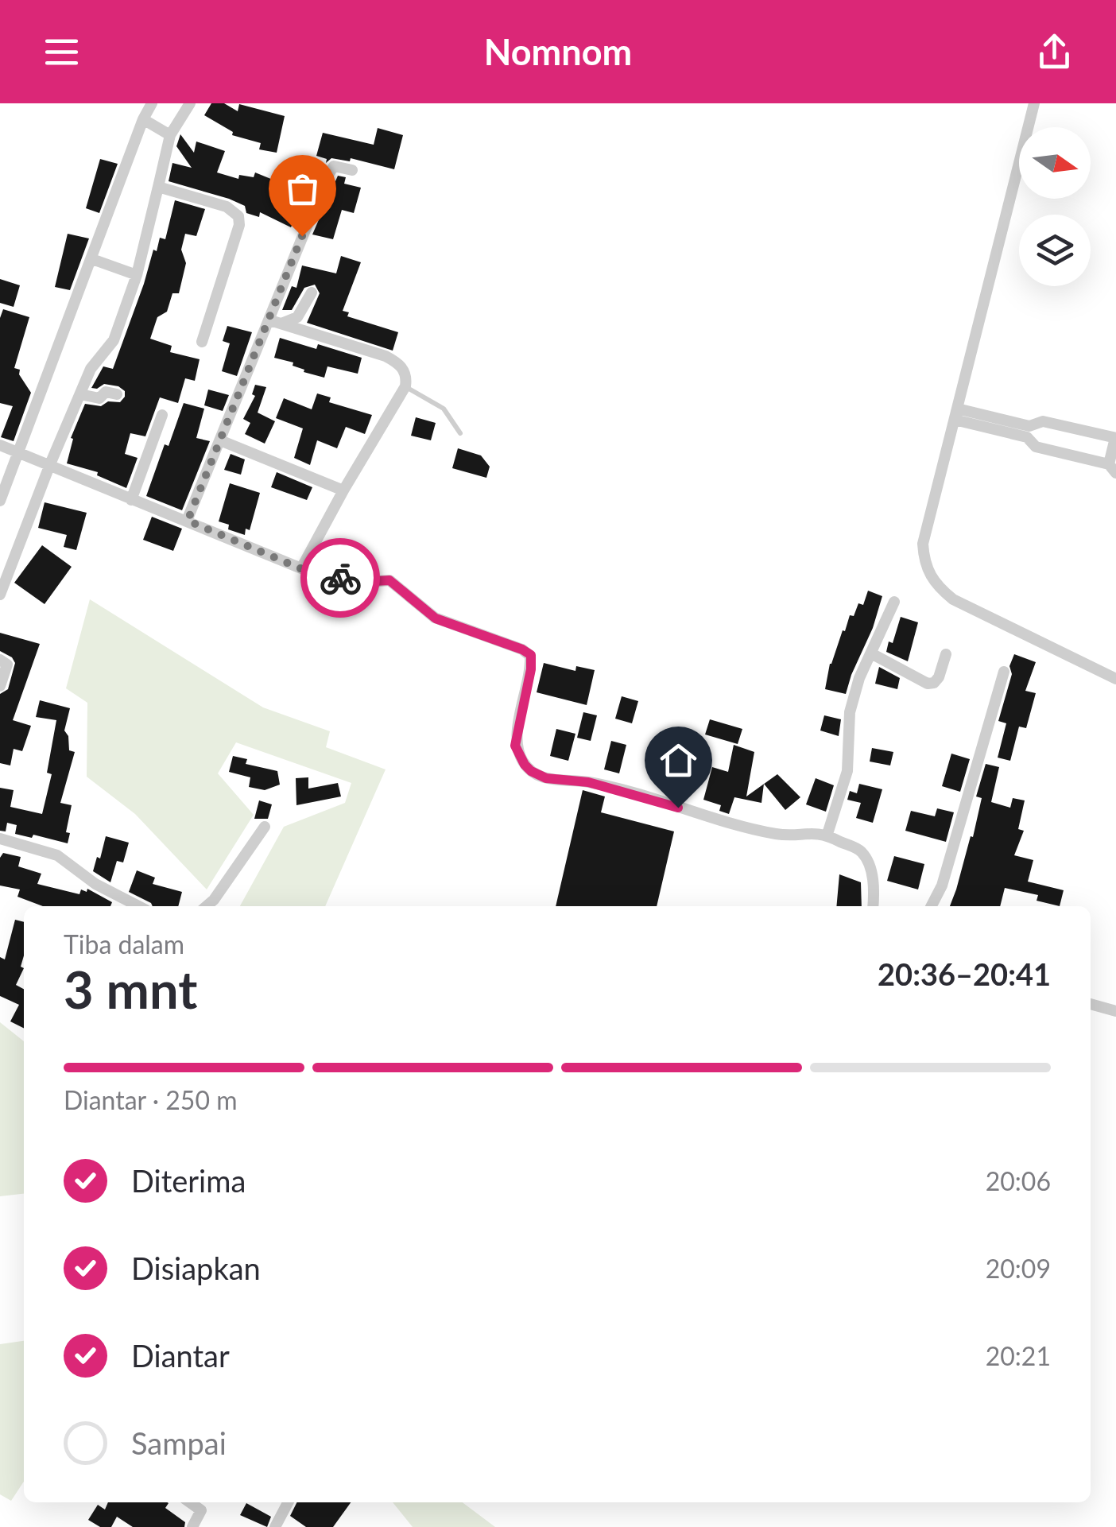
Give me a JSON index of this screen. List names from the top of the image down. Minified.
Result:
{"north":"right","page":{"header":"Nomnom","heading":["3 mnt","Tiba dalam","20:36–20:41"],"bar":"Diantar · 250 m","list":[["Diterima","20:06"],["Disiapkan","20:09"],["Diantar","20:21"],"Sampai"]}}
